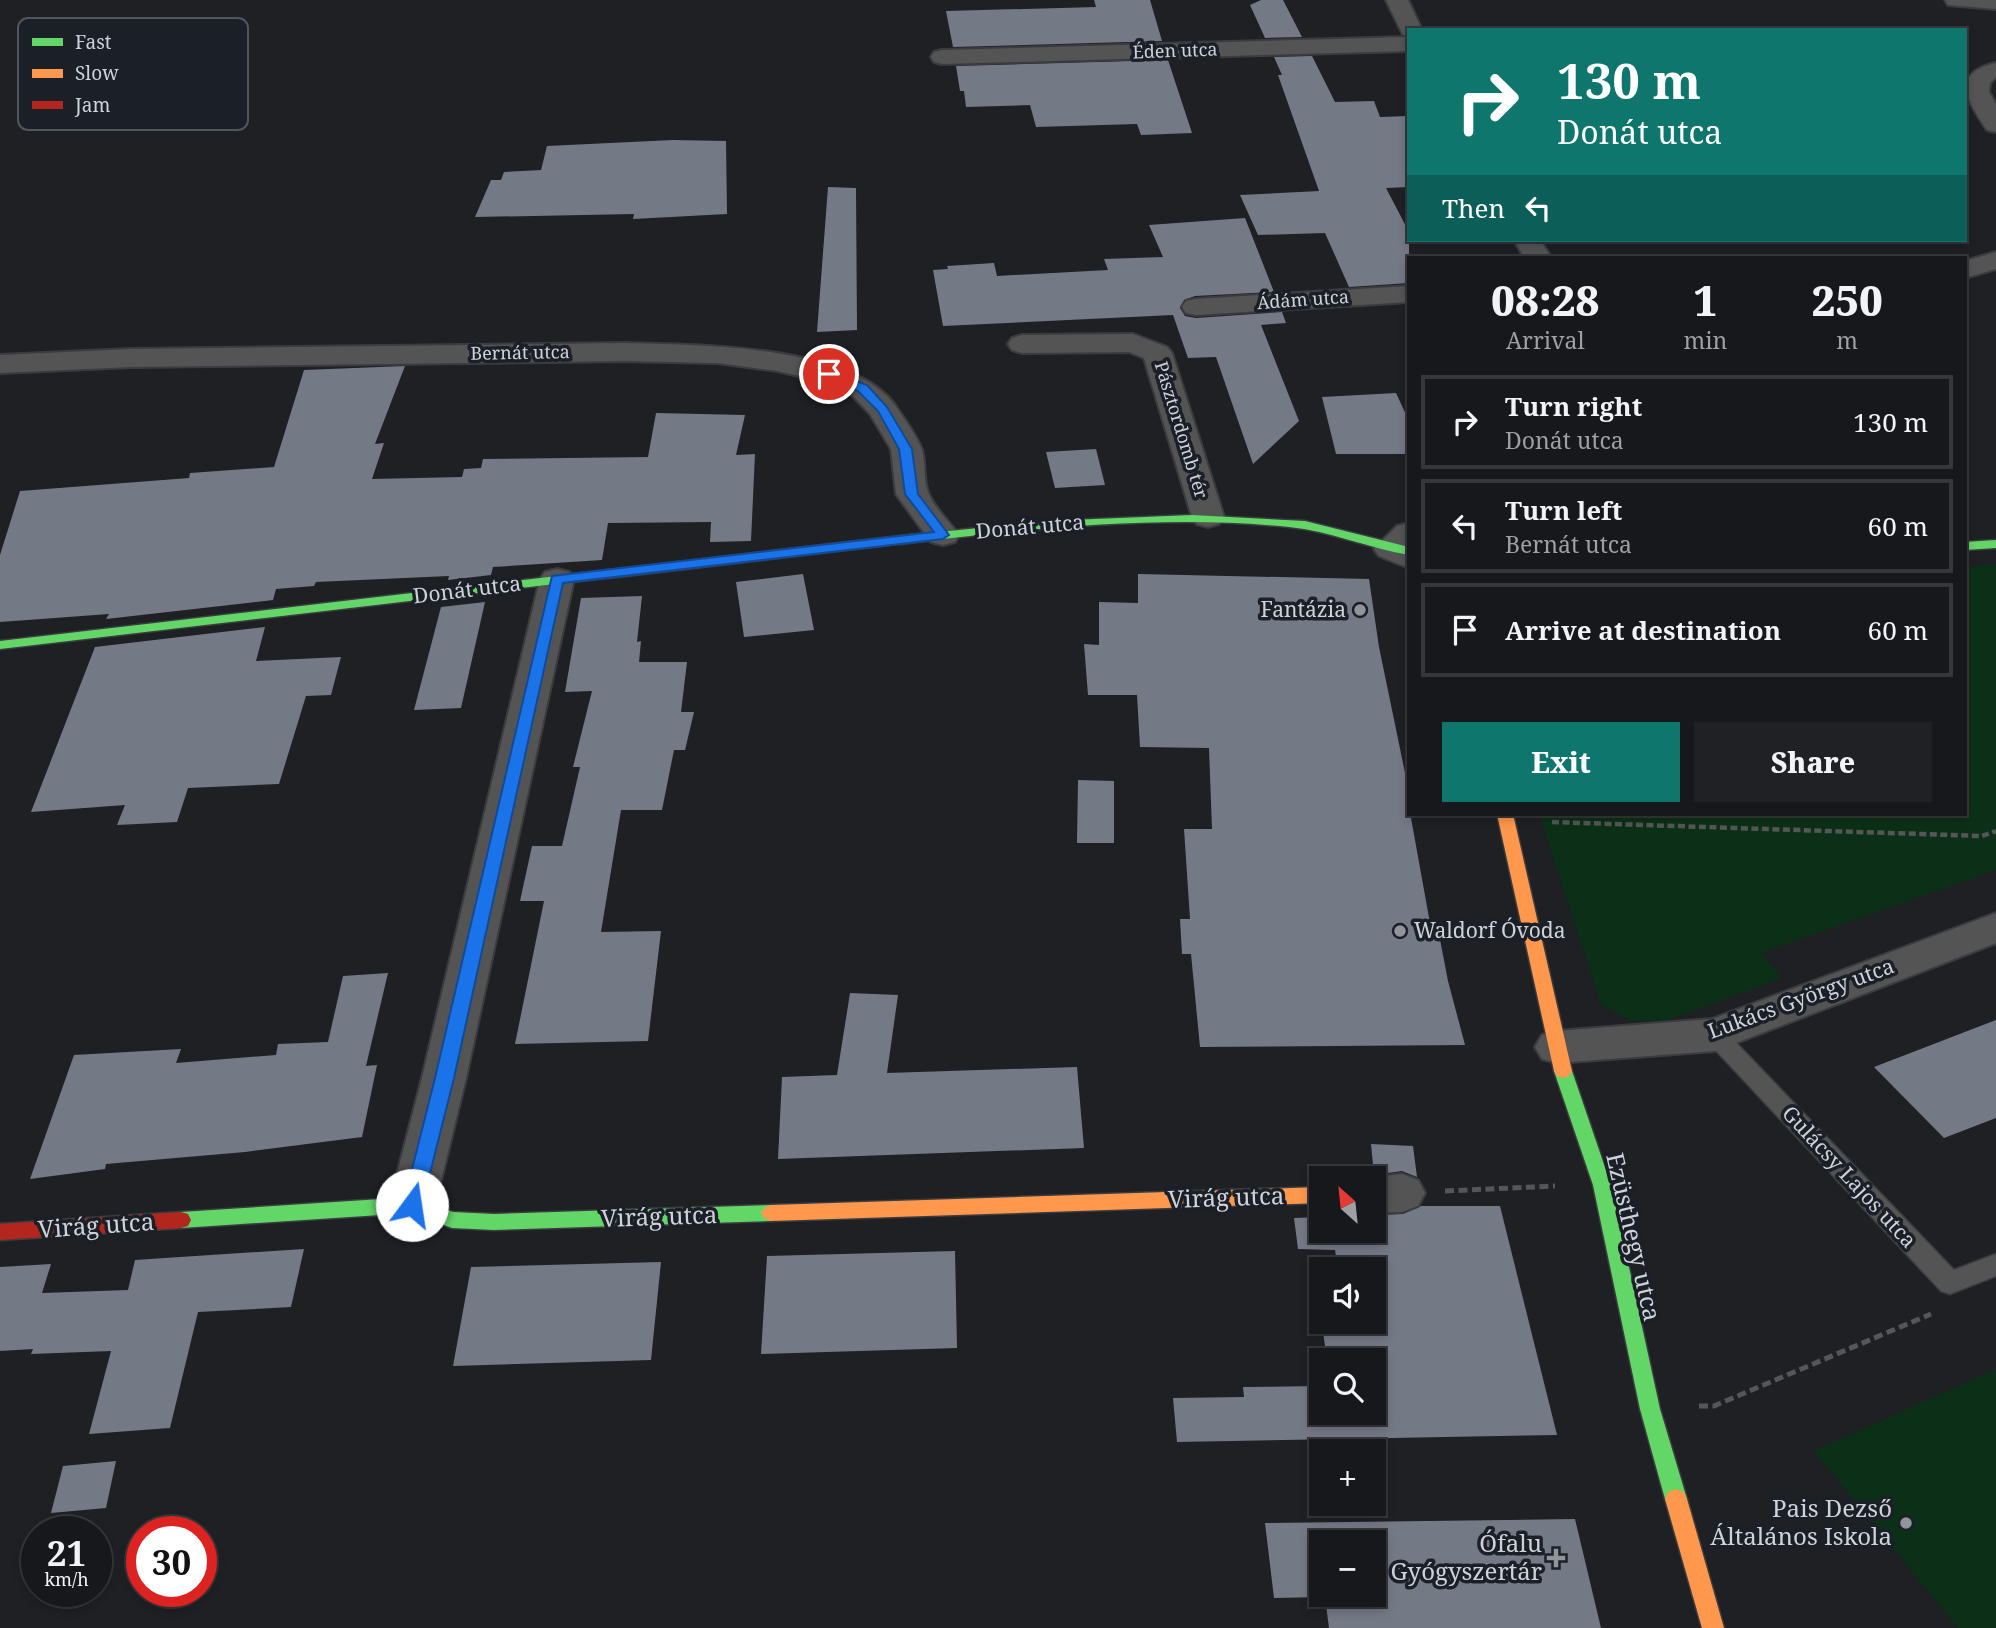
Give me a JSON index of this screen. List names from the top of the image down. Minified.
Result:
{"streets":{"street":["Éden utca","Ádám utca","Bernát utca","Pásztordomb tér","Donát utca","Lukács György utca","Virág utca","Ezüsthegy utca"],"lane":["Gulácsy Lajos utca"]},"crossings":[["Bernát utca","Donát utca"],["Pásztordomb tér","Donát utca"],["Lukács György utca","Gulácsy Lajos utca"],["Lukács György utca","Ezüsthegy utca"]],"places":{"other":["Fantázia","Waldorf Óvoda","Pais Dezső Általános Iskola"],"health":["Ófalu Gyógyszertár"]},"legend":["Fast","Slow","Jam"],"north":"top left","page":{"turn":["130 m","Donát utca"],"then":"Then","eta":["08:28","Arrival","1","min","250","m"],"list":[{"name":"Turn right","note":"Donát utca","value":"130 m"},{"name":"Turn left","note":"Bernát utca","value":"60 m"},{"name":"Arrive at destination","value":"60 m"}],"buttons":["Exit","Share"],"map_buttons":["+","−"],"speed":"21 km/h","limit":"30"}}
